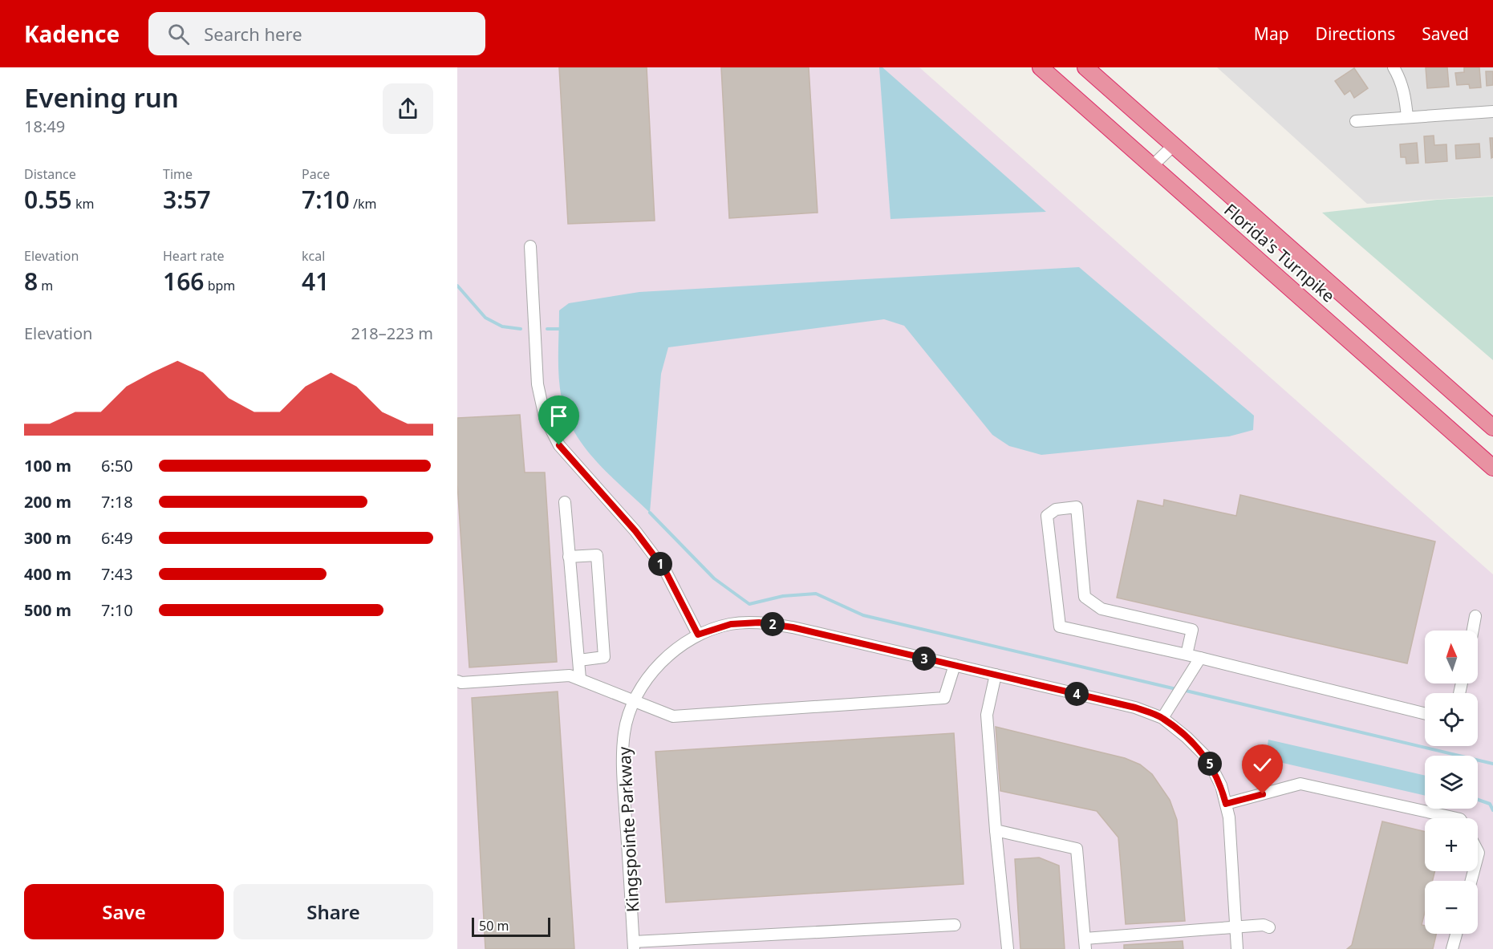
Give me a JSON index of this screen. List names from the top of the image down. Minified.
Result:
{"streets":{"highway":["Florida's Turnpike"],"street":["Kingspointe Parkway"]},"scale_bar":"50 m","north":"top","page":{"header":"Kadence","search":"Search here","nav":["Map","Directions","Saved"],"heading":["Evening run","18:49"],"stats":[["Distance","0.55 km"],["Time","3:57"],["Pace","7:10 /km"],["Elevation","8 m"],["Heart rate","166 bpm"],["kcal","41"]],"chart":["Elevation","218–223 m"],"list":[{"name":"100 m","note":"6:50"},{"name":"200 m","note":"7:18"},{"name":"300 m","note":"6:49"},{"name":"400 m","note":"7:43"},{"name":"500 m","note":"7:10"}],"pins":["1","2","3","4","5"],"map_buttons":["+","−"],"buttons":["Save","Share"],"scale":"50 m"}}
